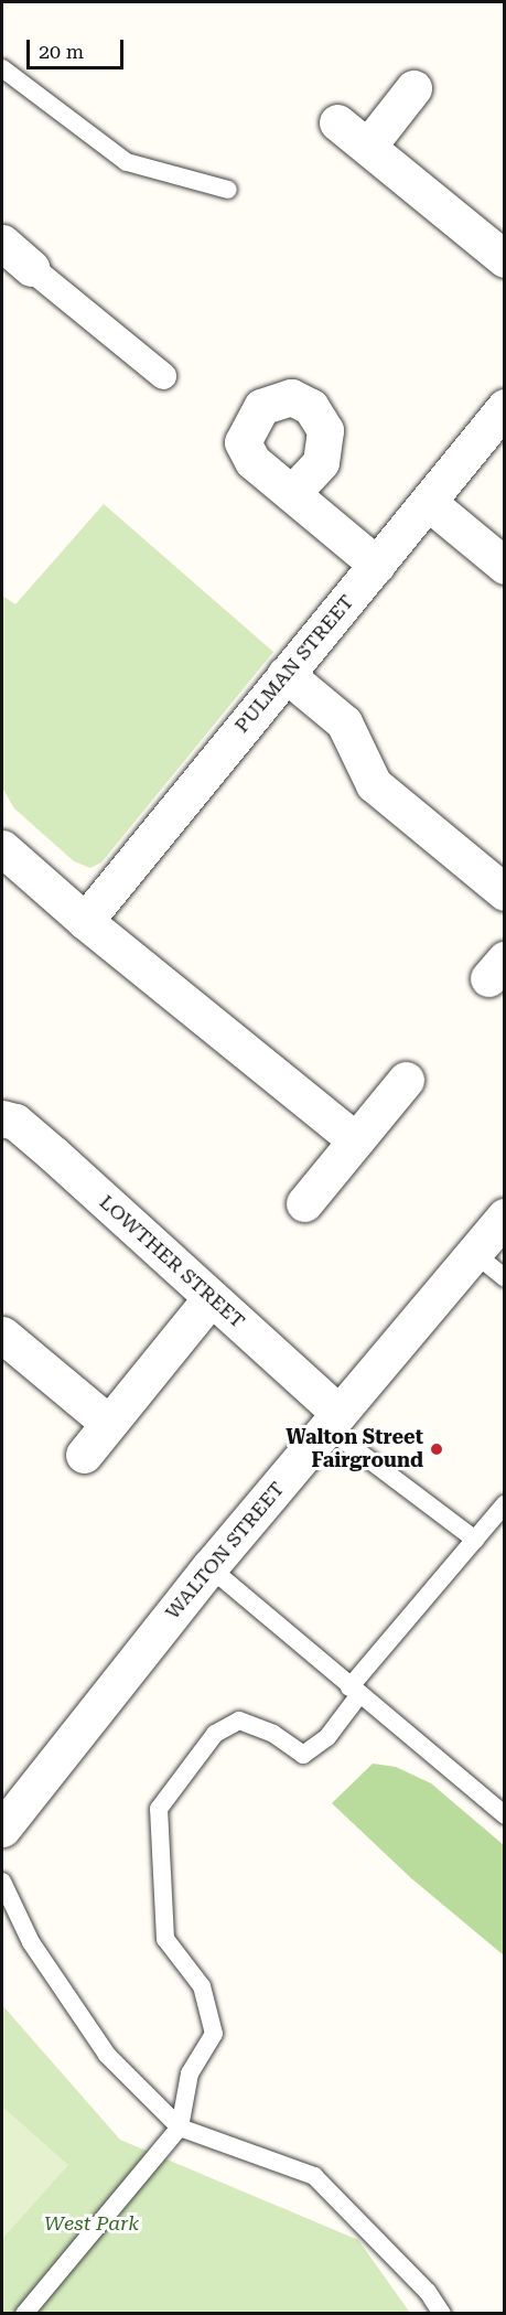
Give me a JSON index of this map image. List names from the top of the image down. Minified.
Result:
{"streets":{"street":["PULMAN STREET","LOWTHER STREET","WALTON STREET"]},"crossings":[["LOWTHER STREET","WALTON STREET"]],"parks":["West Park"],"places":["Walton Street Fairground"],"scale_bar":"20 m"}
